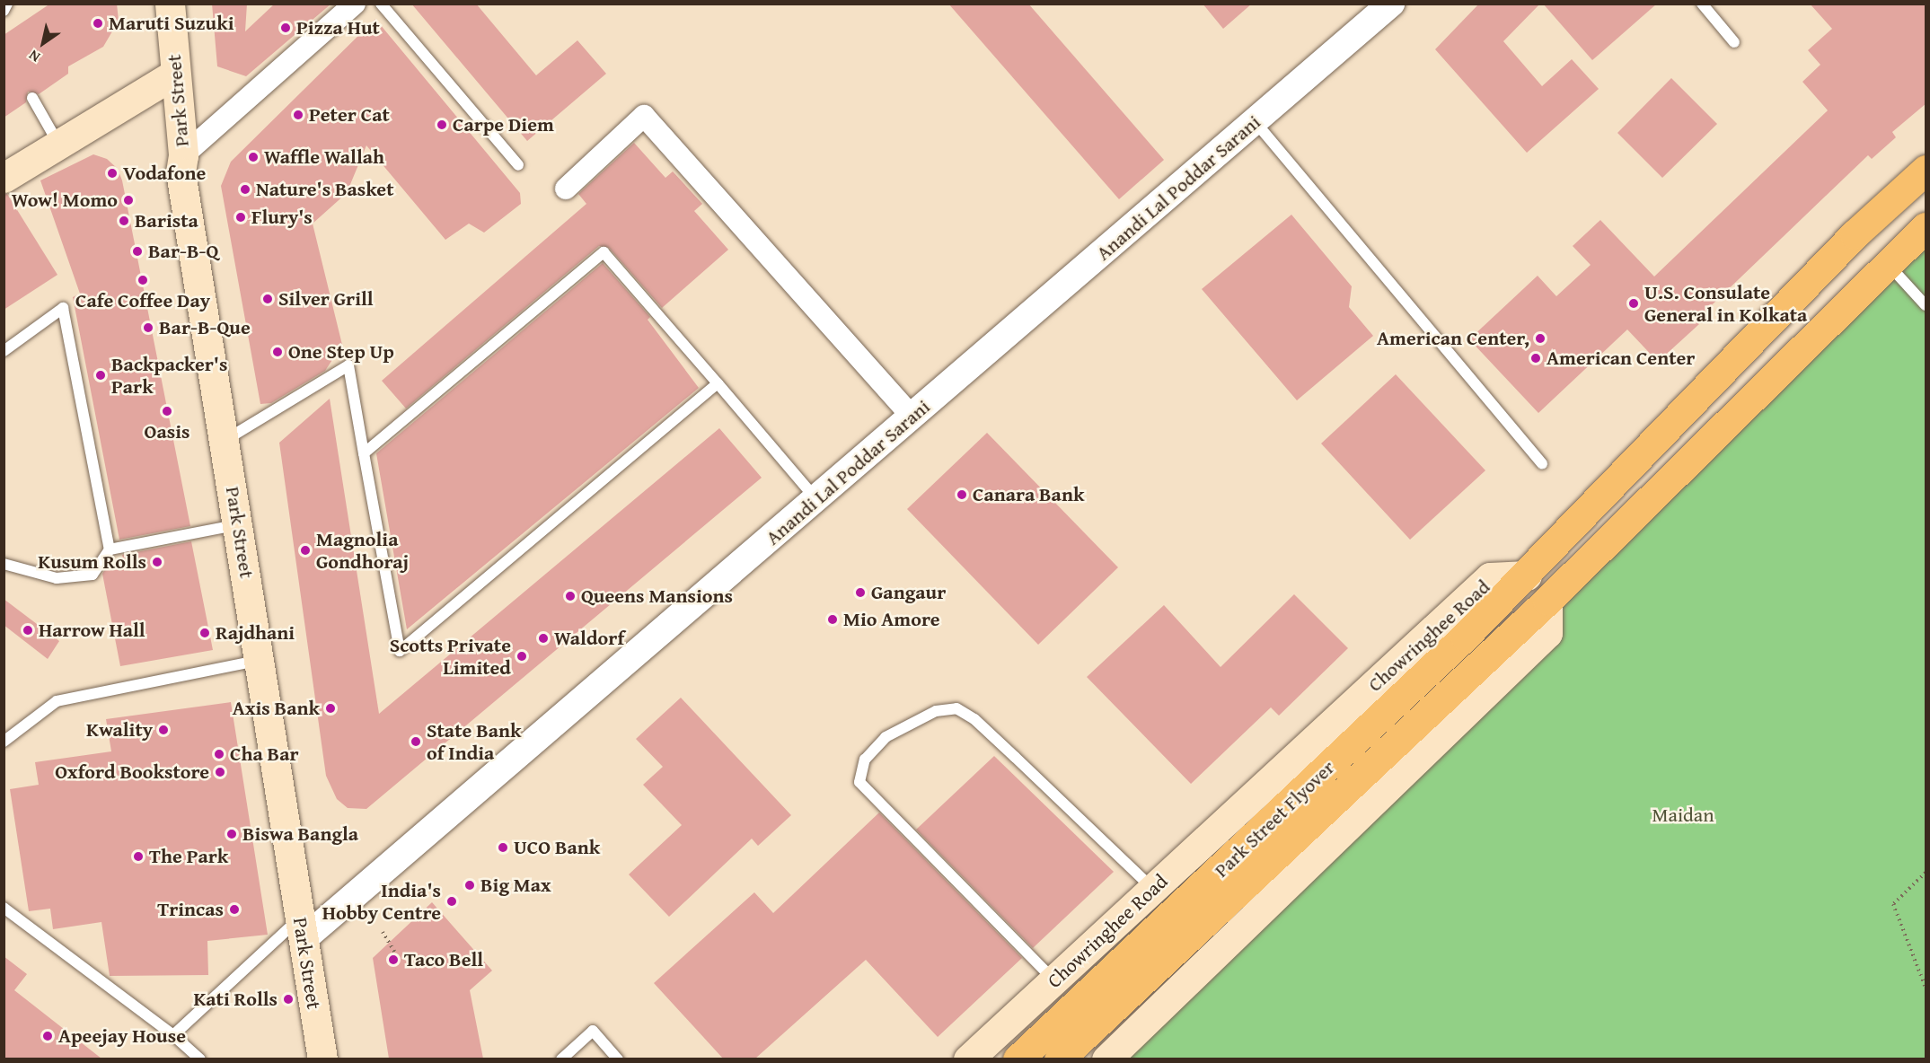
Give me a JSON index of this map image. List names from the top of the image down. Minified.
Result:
{"streets":{"main road":["Park Street","Chowringhee Road","Park Street Flyover"],"street":["Anandi Lal Poddar Sarani"]},"crossings":[["Park Street","Anandi Lal Poddar Sarani"],["Chowringhee Road","Park Street Flyover"]],"parks":["Maidan"],"places":["Maruti Suzuki","Pizza Hut","Peter Cat","Carpe Diem","Waffle Wallah","Vodafone","Nature's Basket","Wow! Momo","Flury's","Barista","Bar-B-Q","Cafe Coffee Day","Silver Grill","U.S. Consulate General in Kolkata","Bar-B-Que","American Center,","One Step Up","American Center","Backpacker's Park","Oasis","Canara Bank","Magnolia Gondhoraj","Kusum Rolls","Gangaur","Queens Mansions","Mio Amore","Harrow Hall","Rajdhani","Waldorf","Scotts Private Limited","Axis Bank","Kwality","State Bank of India","Cha Bar","Oxford Bookstore","Biswa Bangla","UCO Bank","The Park","Big Max","India's Hobby Centre","Trincas","Taco Bell","Kati Rolls","Apeejay House"],"north":"bottom left"}
